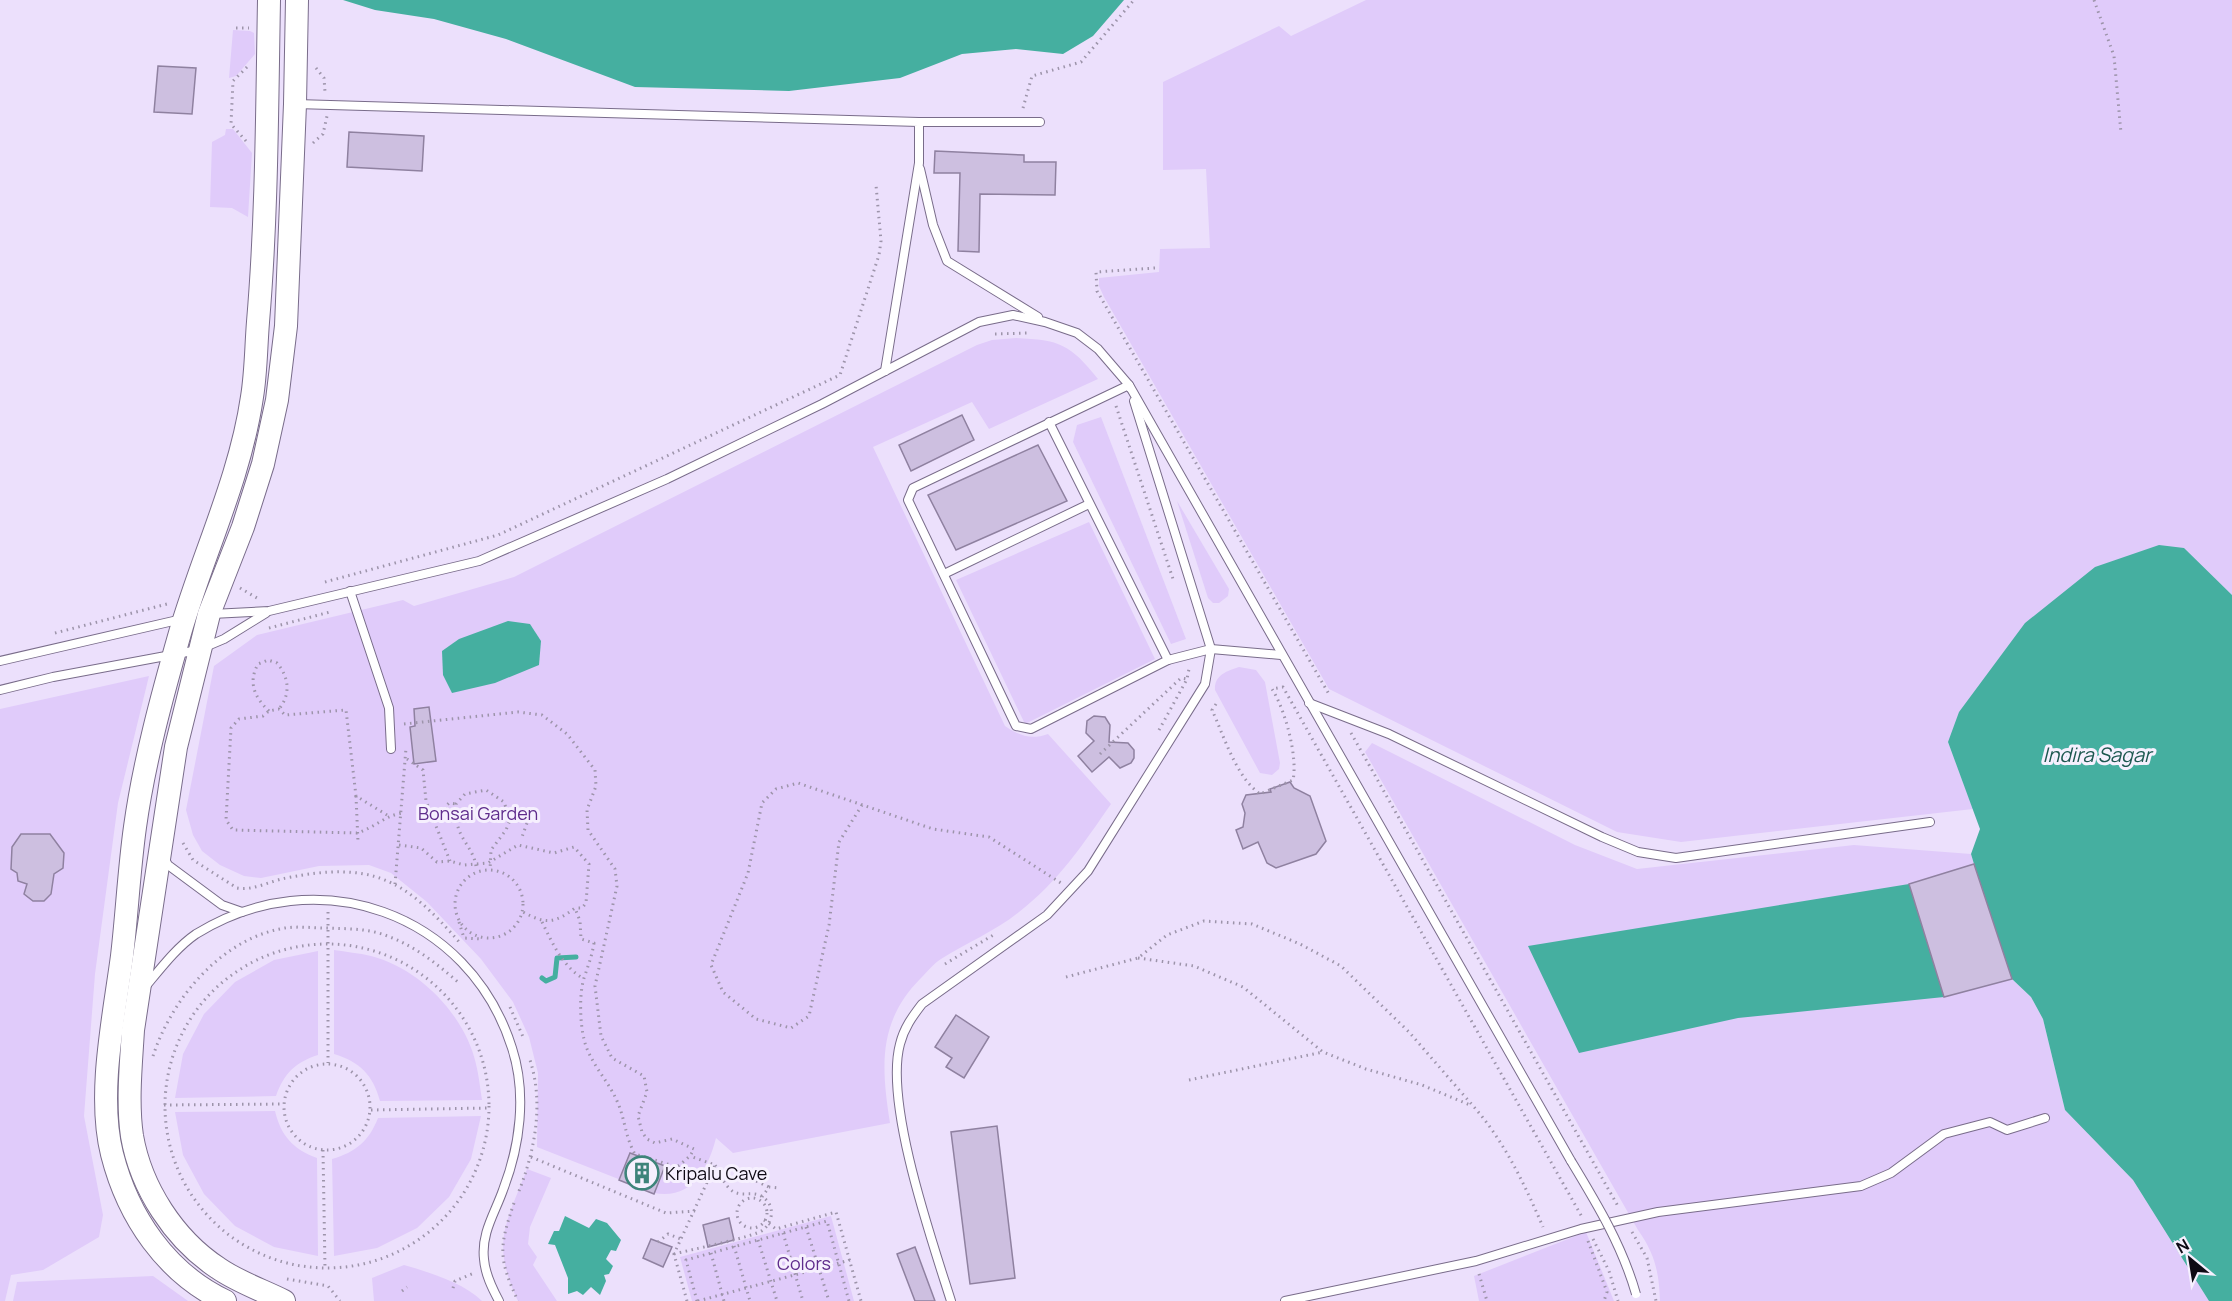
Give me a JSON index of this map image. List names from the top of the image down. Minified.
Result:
{"water":["Indira Sagar"],"parks":["Bonsai Garden","Colors"],"places":{"building":["Kripalu Cave"]},"north":"top left"}
